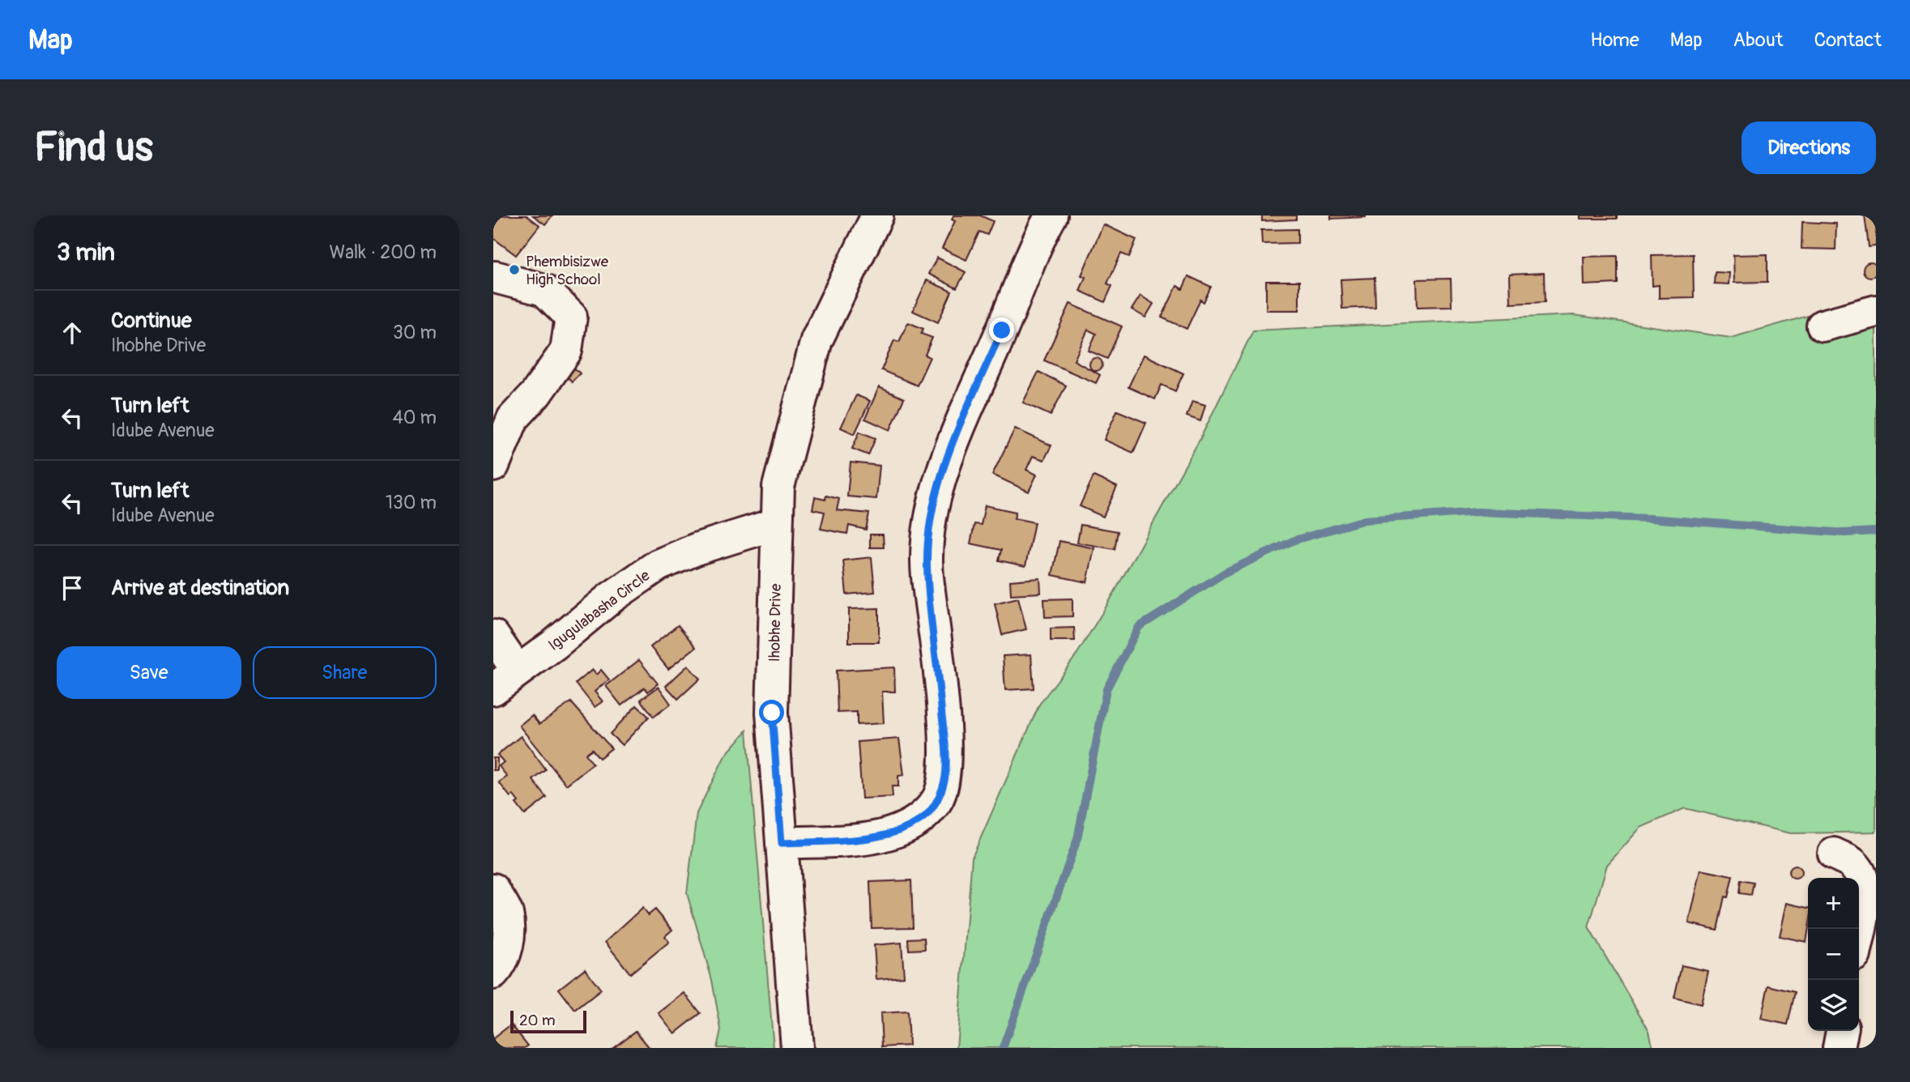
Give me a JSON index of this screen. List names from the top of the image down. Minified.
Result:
{"streets":{"street":["Igugulabasha Circle","Ihobhe Drive"]},"crossings":[["Igugulabasha Circle","Ihobhe Drive"]],"places":["Phembisizwe High School"],"scale_bar":"20 m","page":{"header":"Map","nav":["Home","Map","About","Contact"],"buttons":["Directions",["Save","Share"]],"title":"Find us","heading":["3 min","Walk · 200 m"],"list":[["Continue","Ihobhe Drive","30 m"],["Turn left","Idube Avenue","40 m"],["Turn left","Idube Avenue","130 m"],"Arrive at destination"],"map_buttons":["+","−"],"scale":"20 m"}}
